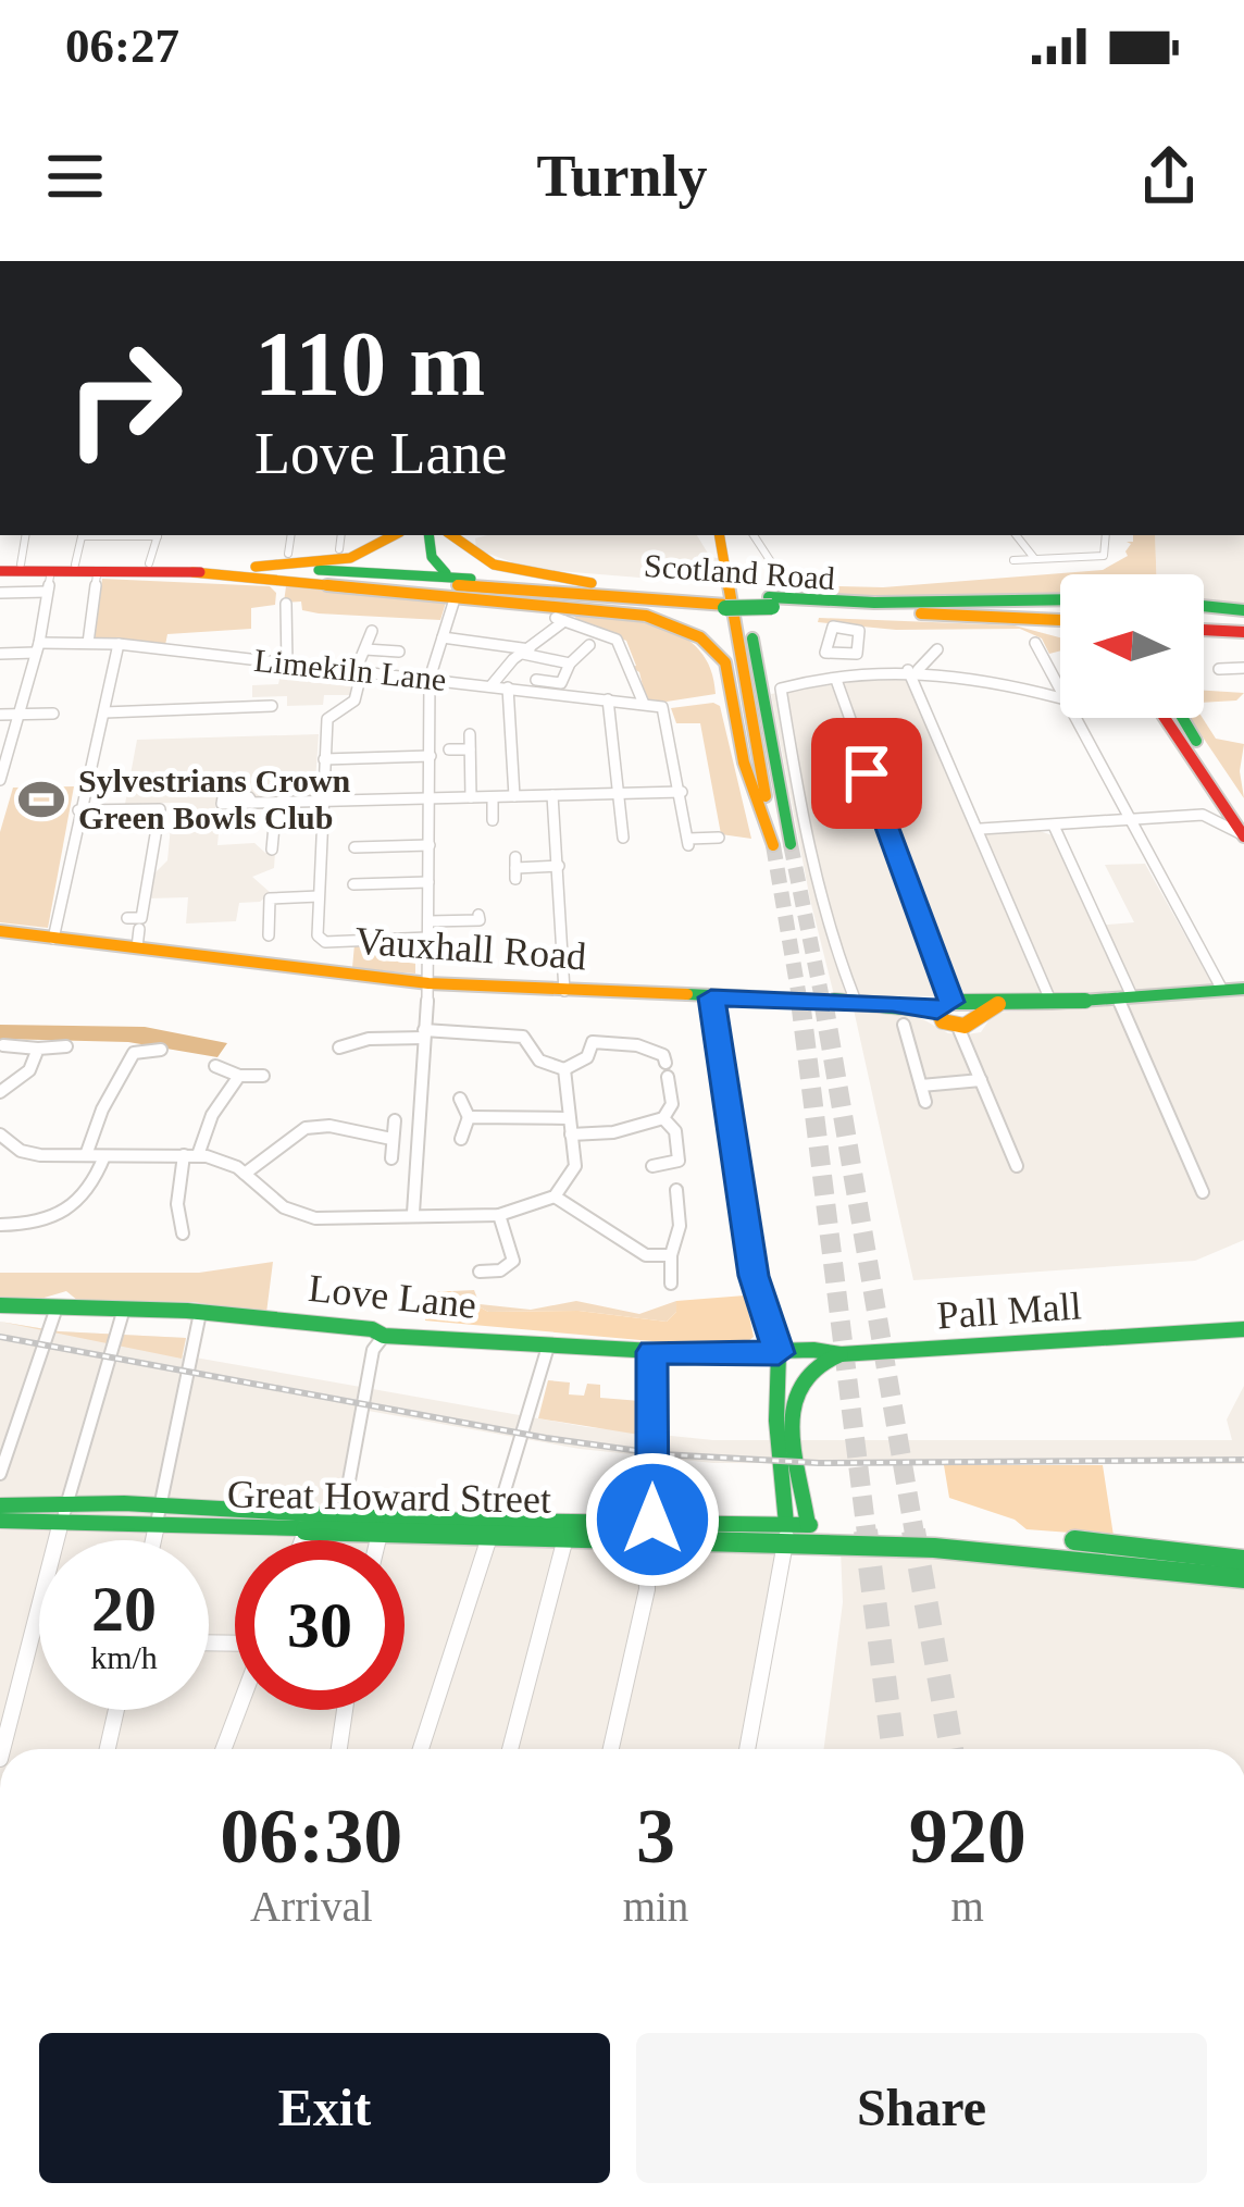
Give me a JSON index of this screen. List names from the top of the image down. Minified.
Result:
{"streets":{"main road":["Scotland Road","Vauxhall Road","Love Lane","Pall Mall","Great Howard Street"],"street":["Limekiln Lane"]},"crossings":[["Love Lane","Pall Mall"]],"places":{"sports":["Sylvestrians Crown Green Bowls Club"]},"north":"left","page":{"status":"06:27","header":"Turnly","turn":["110 m","Love Lane"],"speed":"20 km/h","limit":"30","eta":["06:30","Arrival","3","min","920","m"],"buttons":["Exit","Share"]}}
